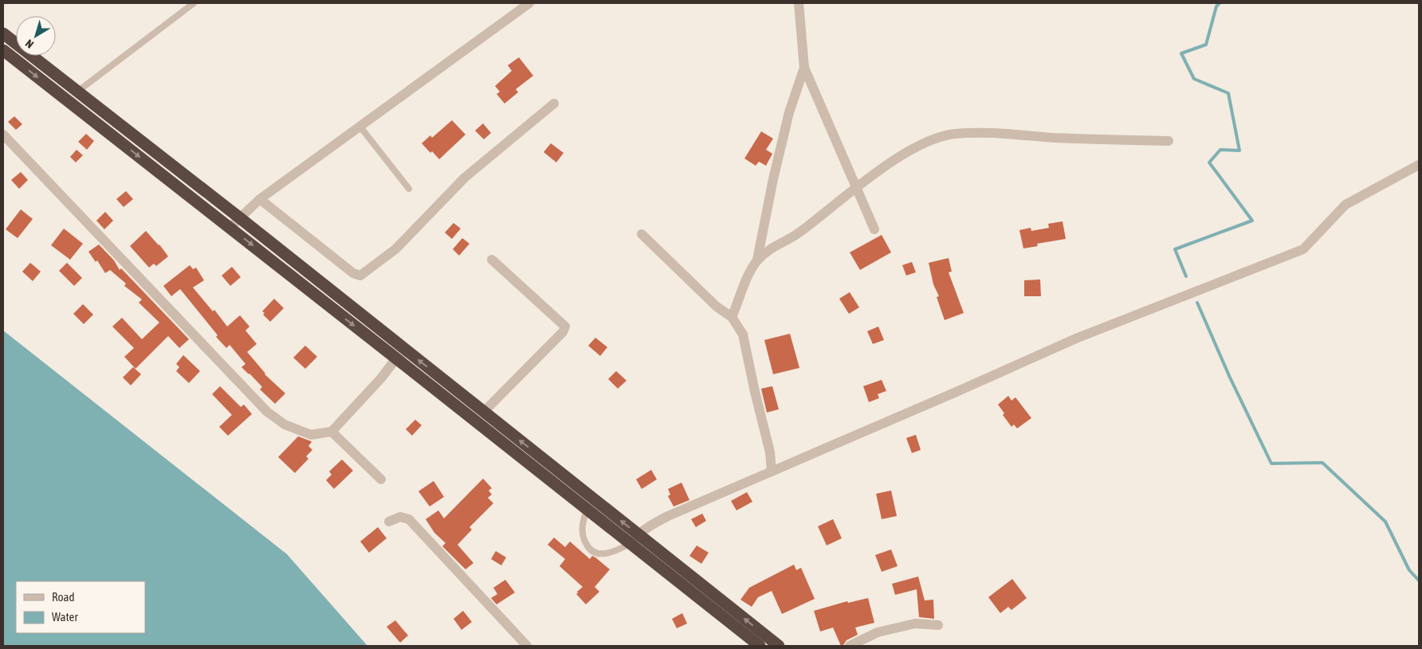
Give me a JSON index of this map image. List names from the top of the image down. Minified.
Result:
{"legend":["Road","Water"],"north":"bottom left"}
